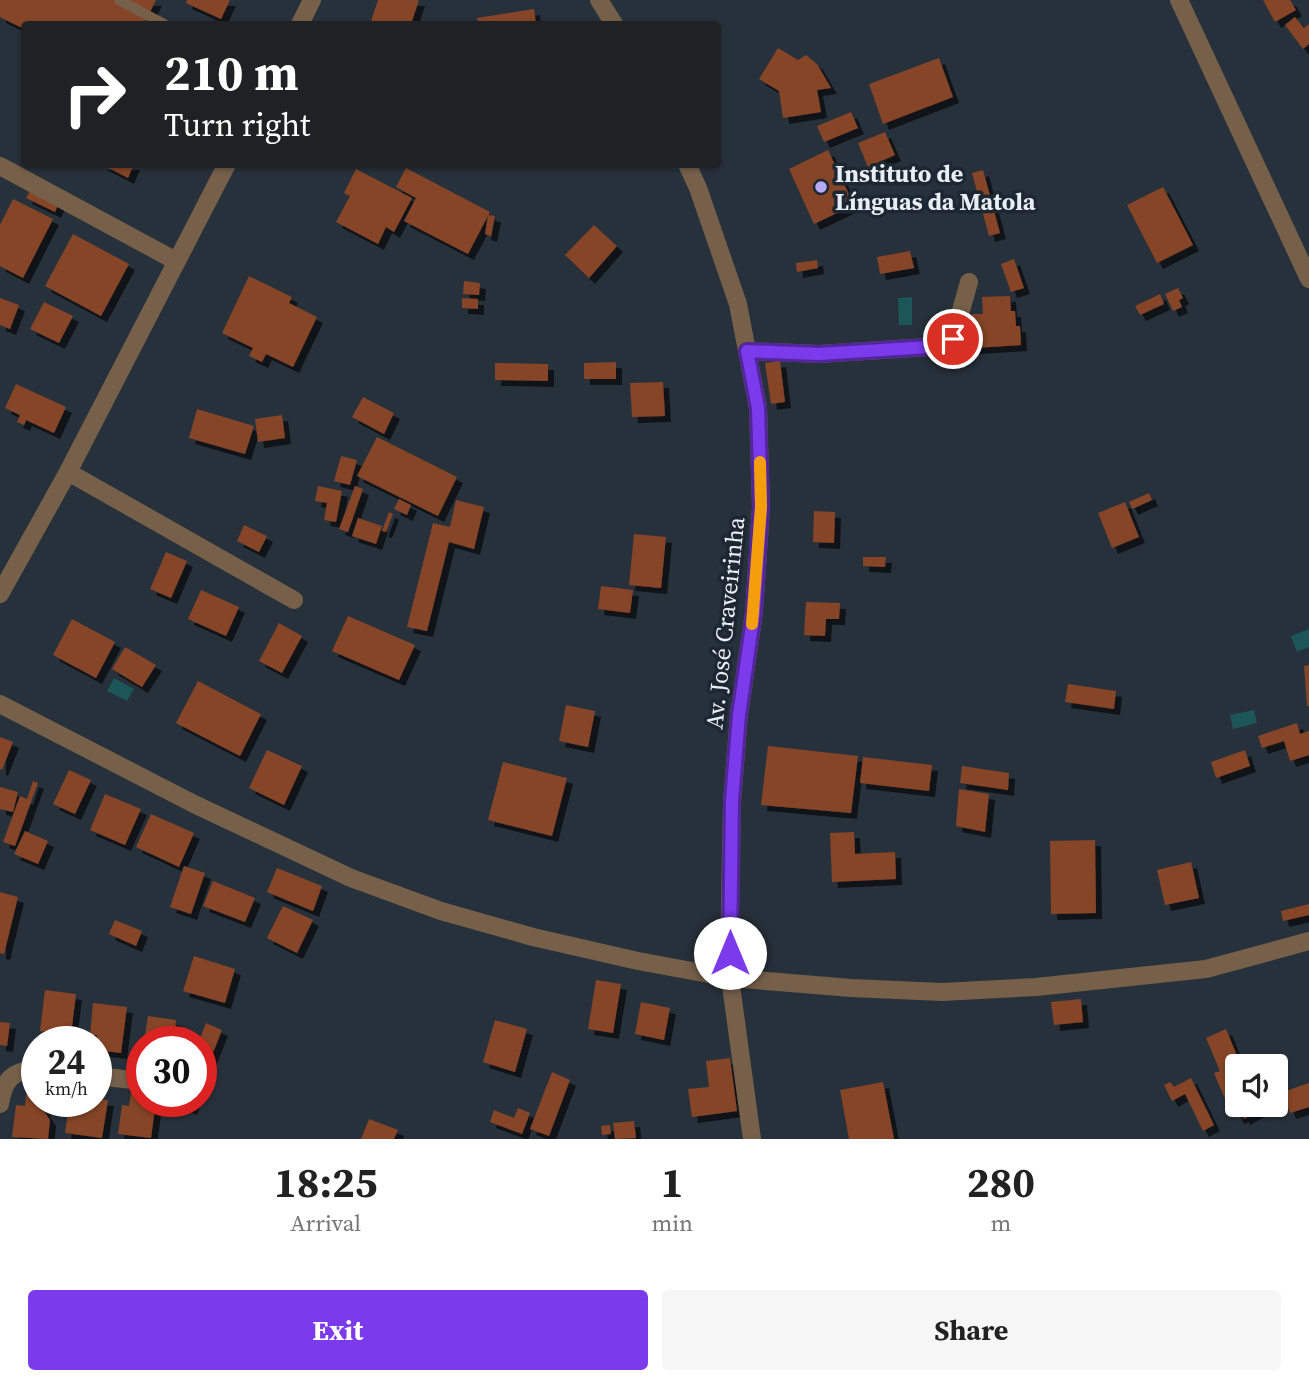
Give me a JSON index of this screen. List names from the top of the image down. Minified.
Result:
{"streets":{"street":["Av. José Craveirinha"]},"places":["Instituto de Línguas da Matola"],"page":{"turn":["210 m","Turn right"],"speed":"24 km/h","limit":"30","eta":["18:25","Arrival","1","min","280","m"],"buttons":["Exit","Share"]}}
